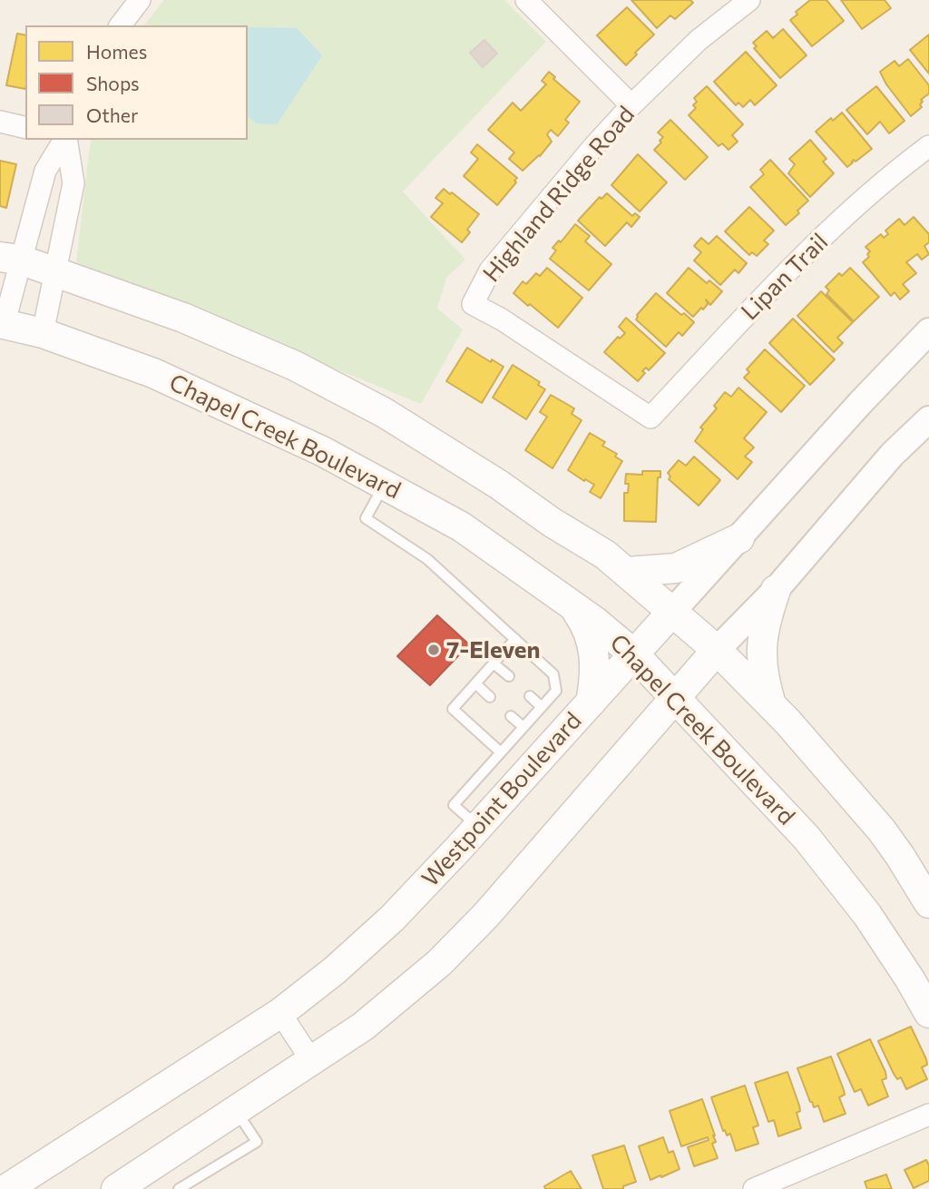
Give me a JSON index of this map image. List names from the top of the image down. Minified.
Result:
{"streets":{"main road":["Chapel Creek Boulevard","Westpoint Boulevard"],"street":["Highland Ridge Road","Lipan Trail"]},"crossings":[["Highland Ridge Road","Lipan Trail"],["Chapel Creek Boulevard","Westpoint Boulevard"]],"places":["7-Eleven"],"legend":["Homes","Shops","Other"]}
